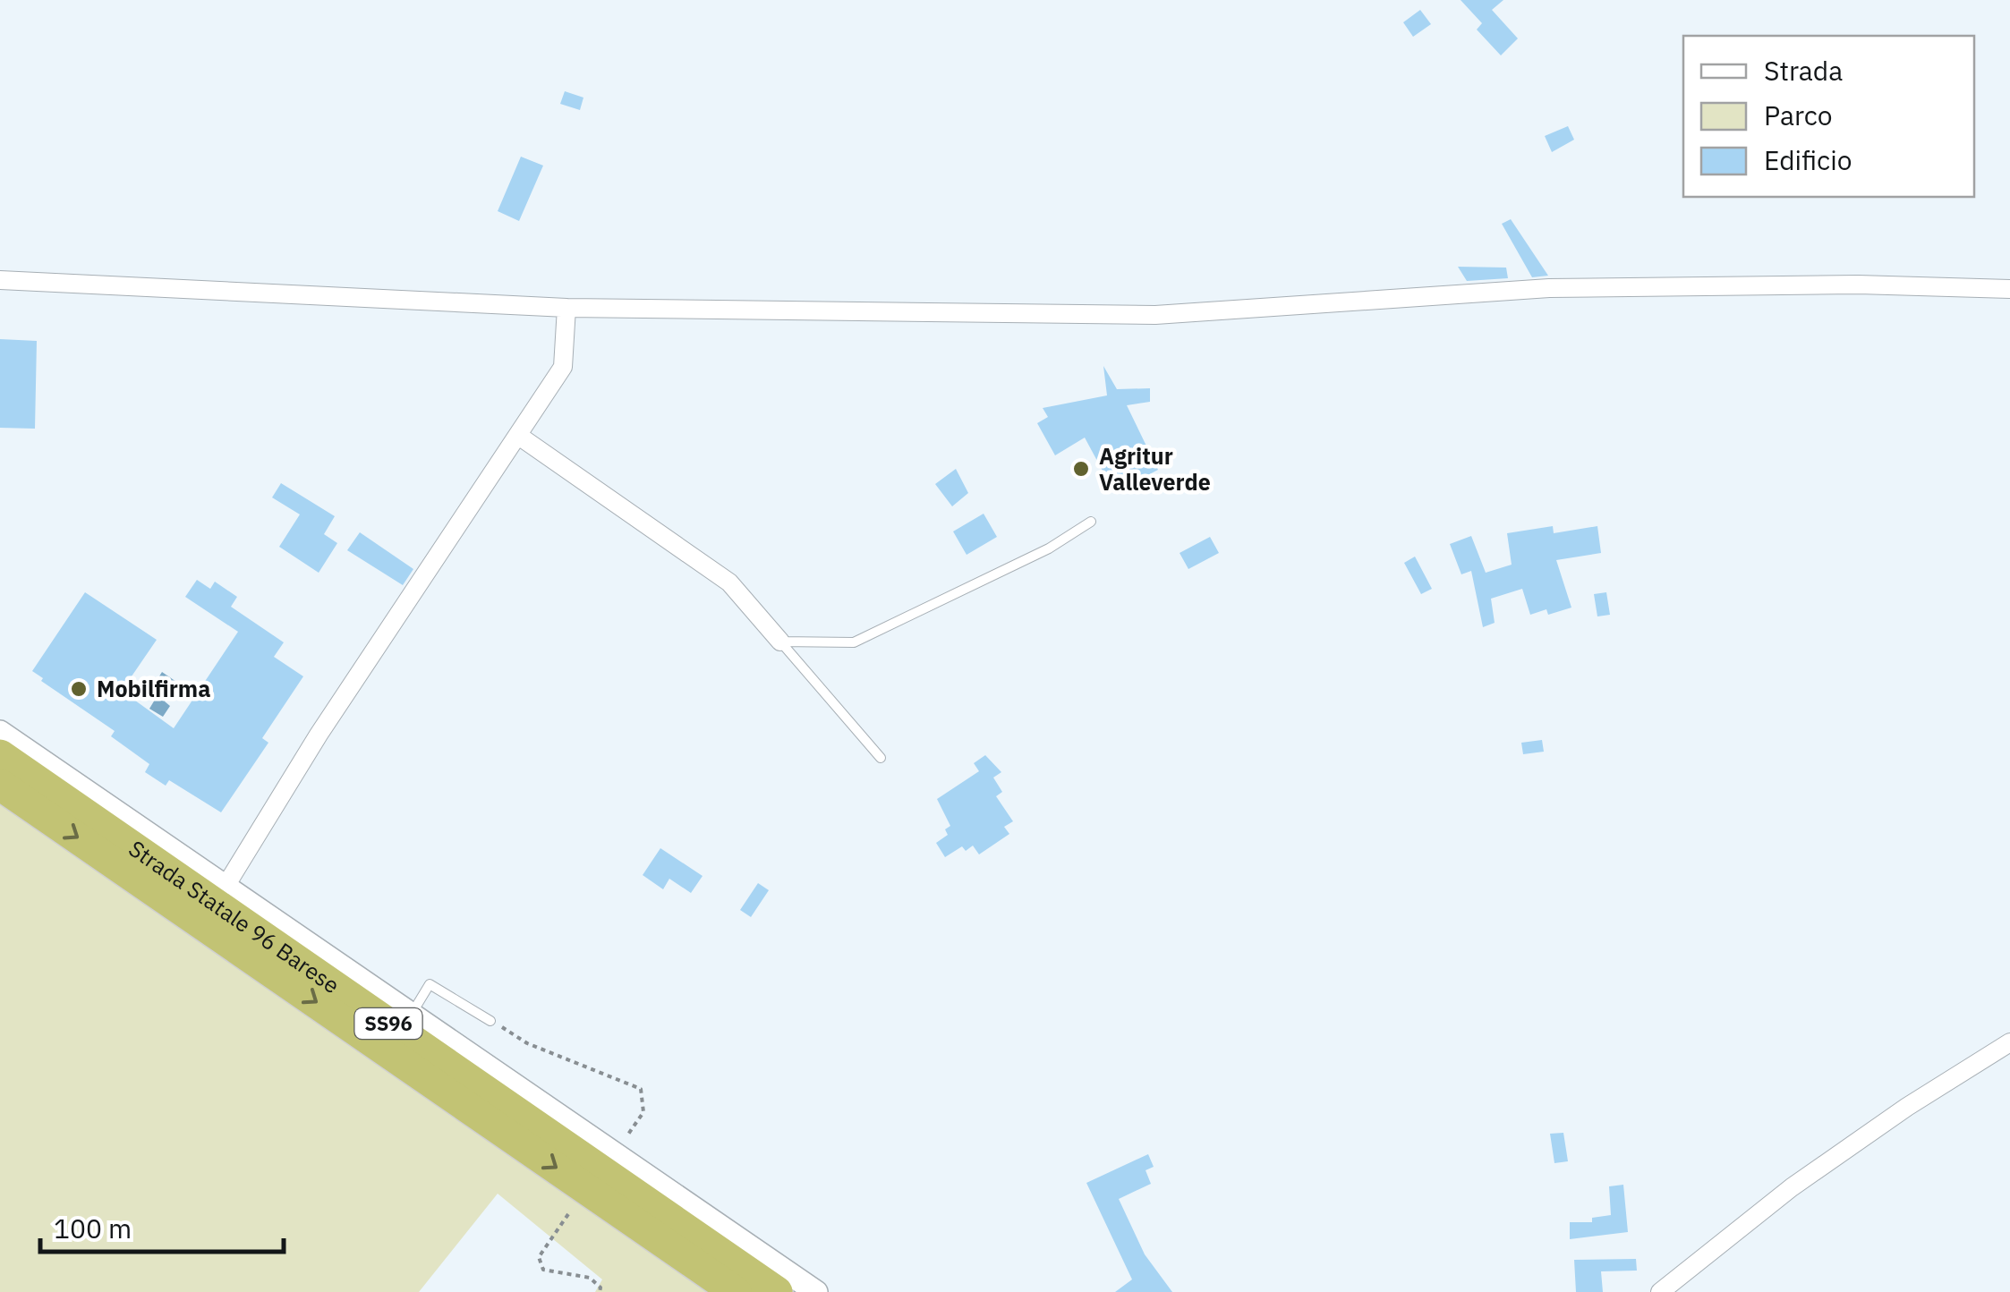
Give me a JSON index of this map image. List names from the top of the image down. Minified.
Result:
{"streets":{"highway":["Strada Statale 96 Barese","SS96"]},"places":["Agritur Valleverde","Mobilfirma"],"legend":["Strada","Parco","Edificio"],"scale_bar":"100 m"}
